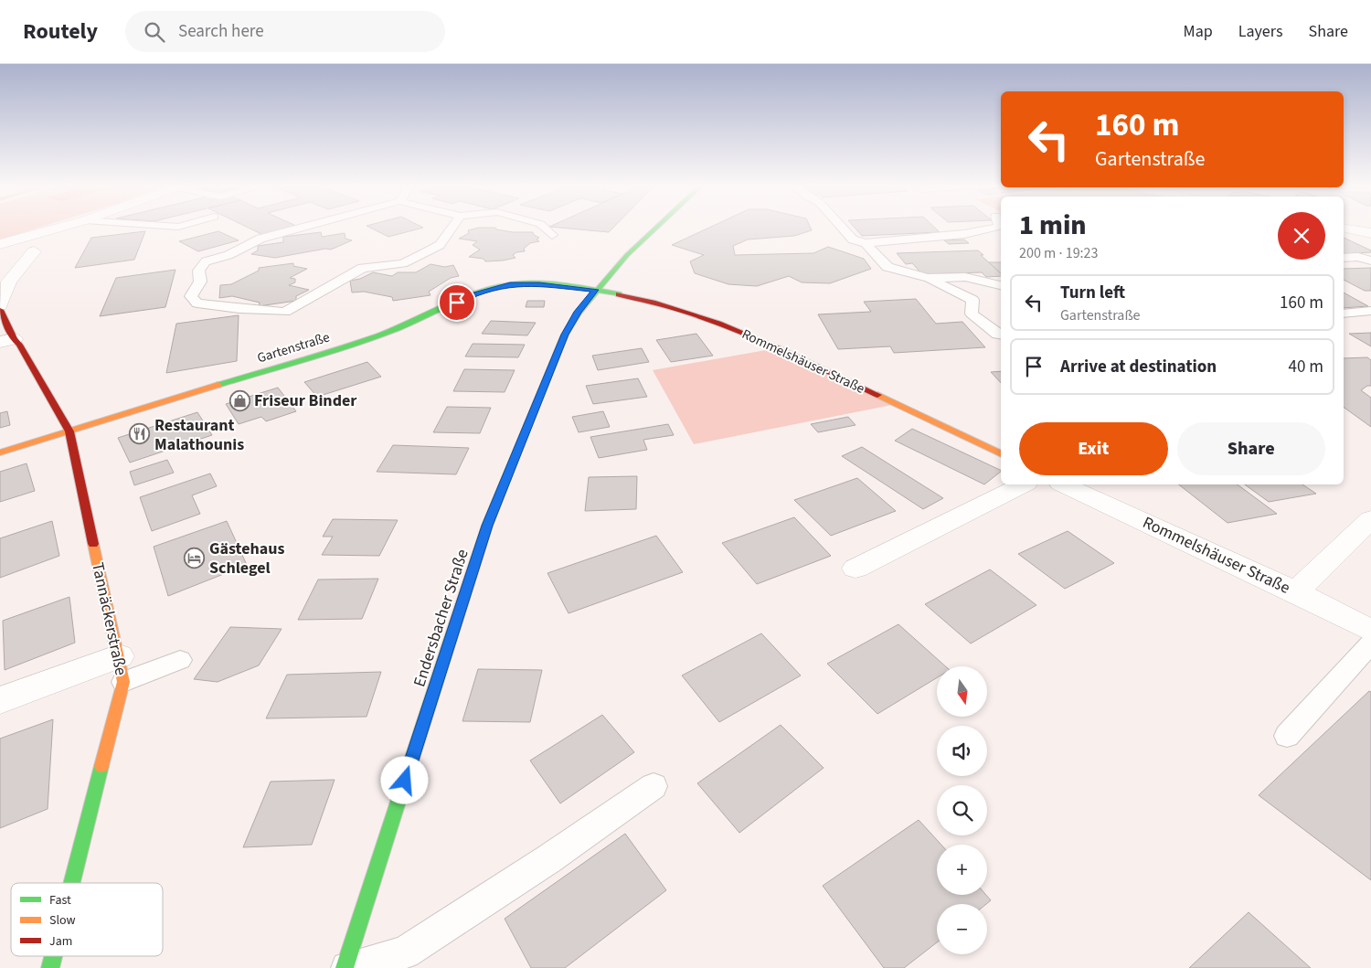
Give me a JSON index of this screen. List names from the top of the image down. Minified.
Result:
{"streets":{"street":["Gartenstraße","Rommelshäuser Straße","Endersbacher Straße","Tannäckerstraße"]},"crossings":[["Gartenstraße","Rommelshäuser Straße"],["Gartenstraße","Endersbacher Straße"],["Gartenstraße","Tannäckerstraße"],["Rommelshäuser Straße","Endersbacher Straße"]],"places":{"shop":["Friseur Binder"],"restaurant":["Restaurant Malathounis"],"hotel":["Gästehaus Schlegel"]},"legend":["Fast","Slow","Jam"],"north":"bottom","page":{"header":"Routely","search":"Search here","nav":["Map","Layers","Share"],"turn":["160 m","Gartenstraße"],"heading":["1 min","200 m · 19:23"],"list":[{"name":"Turn left","note":"Gartenstraße","value":"160 m"},{"name":"Arrive at destination","value":"40 m"}],"buttons":["Exit","Share"],"map_buttons":["+","−"]}}
